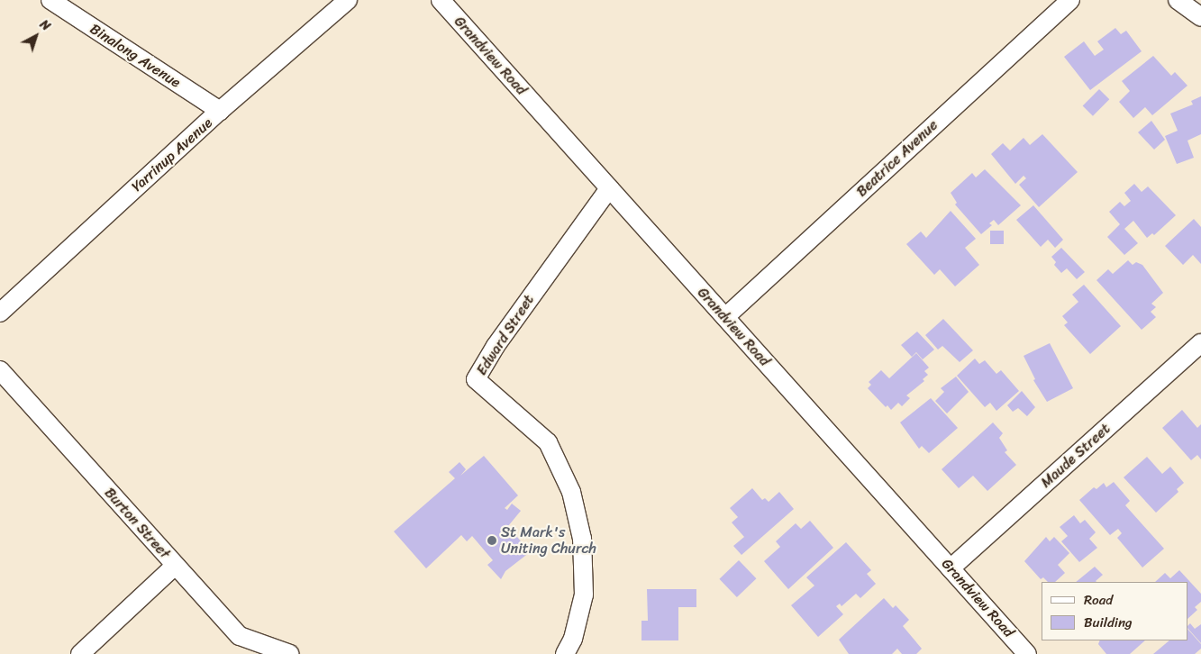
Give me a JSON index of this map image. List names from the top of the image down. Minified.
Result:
{"streets":{"street":["Binalong Avenue","Grandview Road","Yarrinup Avenue","Beatrice Avenue","Edward Street","Maude Street","Burton Street"]},"crossings":[["Binalong Avenue","Yarrinup Avenue"],["Grandview Road","Beatrice Avenue"],["Grandview Road","Edward Street"],["Grandview Road","Maude Street"]],"places":["St Mark's Uniting Church"],"legend":["Road","Building"],"north":"top right"}
